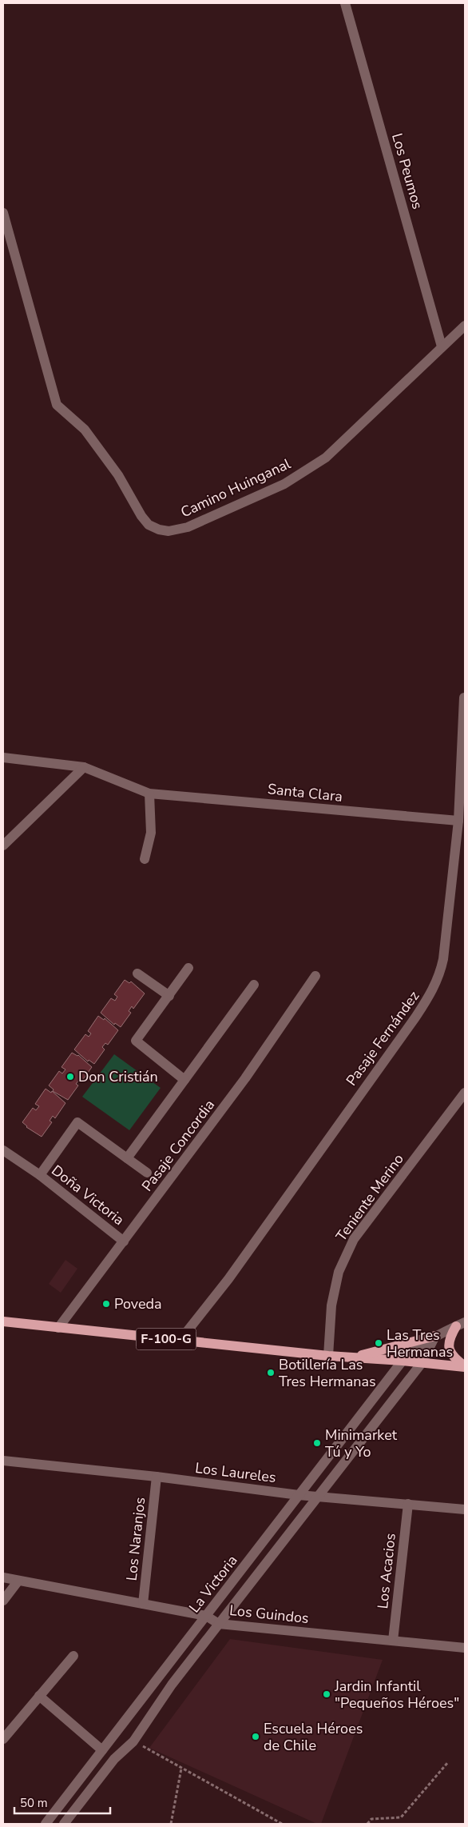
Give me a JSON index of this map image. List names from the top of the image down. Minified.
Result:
{"streets":{"main road":["F-100-G"],"street":["Los Peumos","Camino Huinganal","Santa Clara","Pasaje Fernández","Pasaje Concordia","Doña Victoria","Teniente Merino","Los Laureles","Los Naranjos","Los Acacios","La Victoria","Los Guindos"]},"crossings":[["Los Peumos","Camino Huinganal"],["Santa Clara","Pasaje Fernández"],["Pasaje Fernández","F-100-G"],["Pasaje Concordia","Doña Victoria"],["Pasaje Concordia","F-100-G"],["Teniente Merino","F-100-G"],["F-100-G","La Victoria"],["Los Laureles","Los Naranjos"],["Los Laureles","Los Acacios"],["Los Laureles","La Victoria"],["Los Naranjos","Los Guindos"],["Los Acacios","Los Guindos"],["La Victoria","Los Guindos"]],"places":["Don Cristián","Poveda","Las Tres Hermanas","Botillería Las Tres Hermanas","Minimarket Tú y Yo","Jardin Infantil \"Pequeños Héroes\"","Escuela Héroes de Chile"],"scale_bar":"50 m"}
